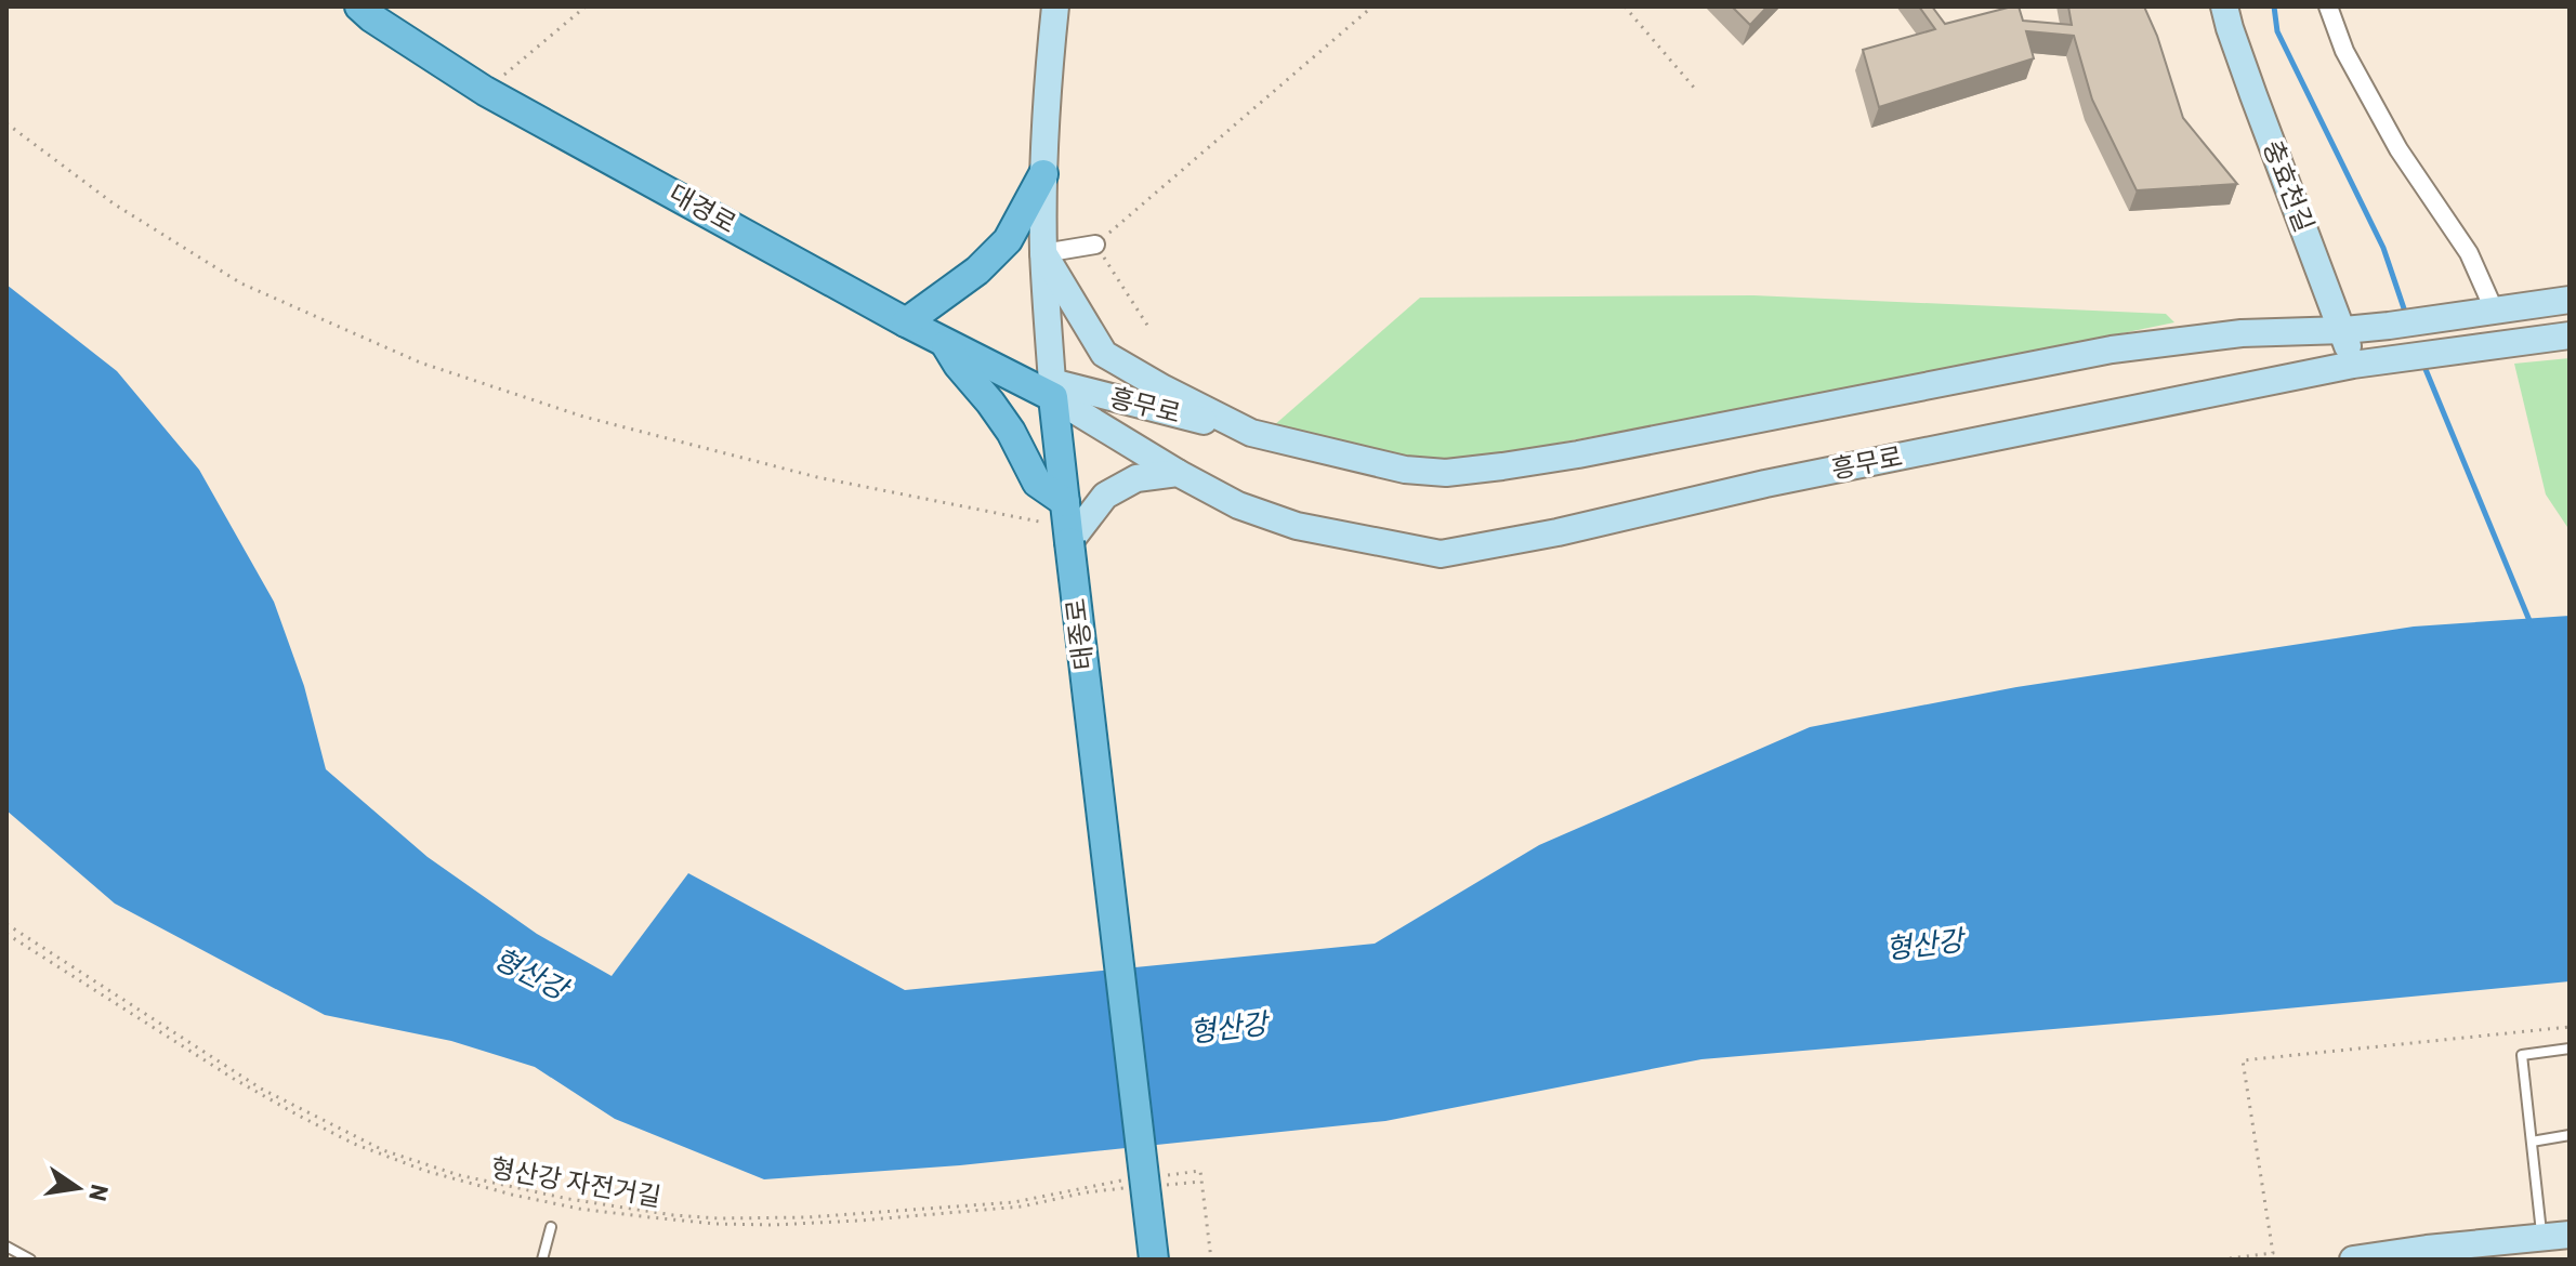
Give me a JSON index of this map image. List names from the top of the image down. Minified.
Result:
{"streets":{"main road":["대경로","태종로"],"street":["충효천길","흥무로"],"path":["형산강 자전거길"]},"crossings":[["충효천길","흥무로"],["대경로","흥무로"],["대경로","태종로"],["흥무로","태종로"]],"water":["형산강"],"north":"right"}
